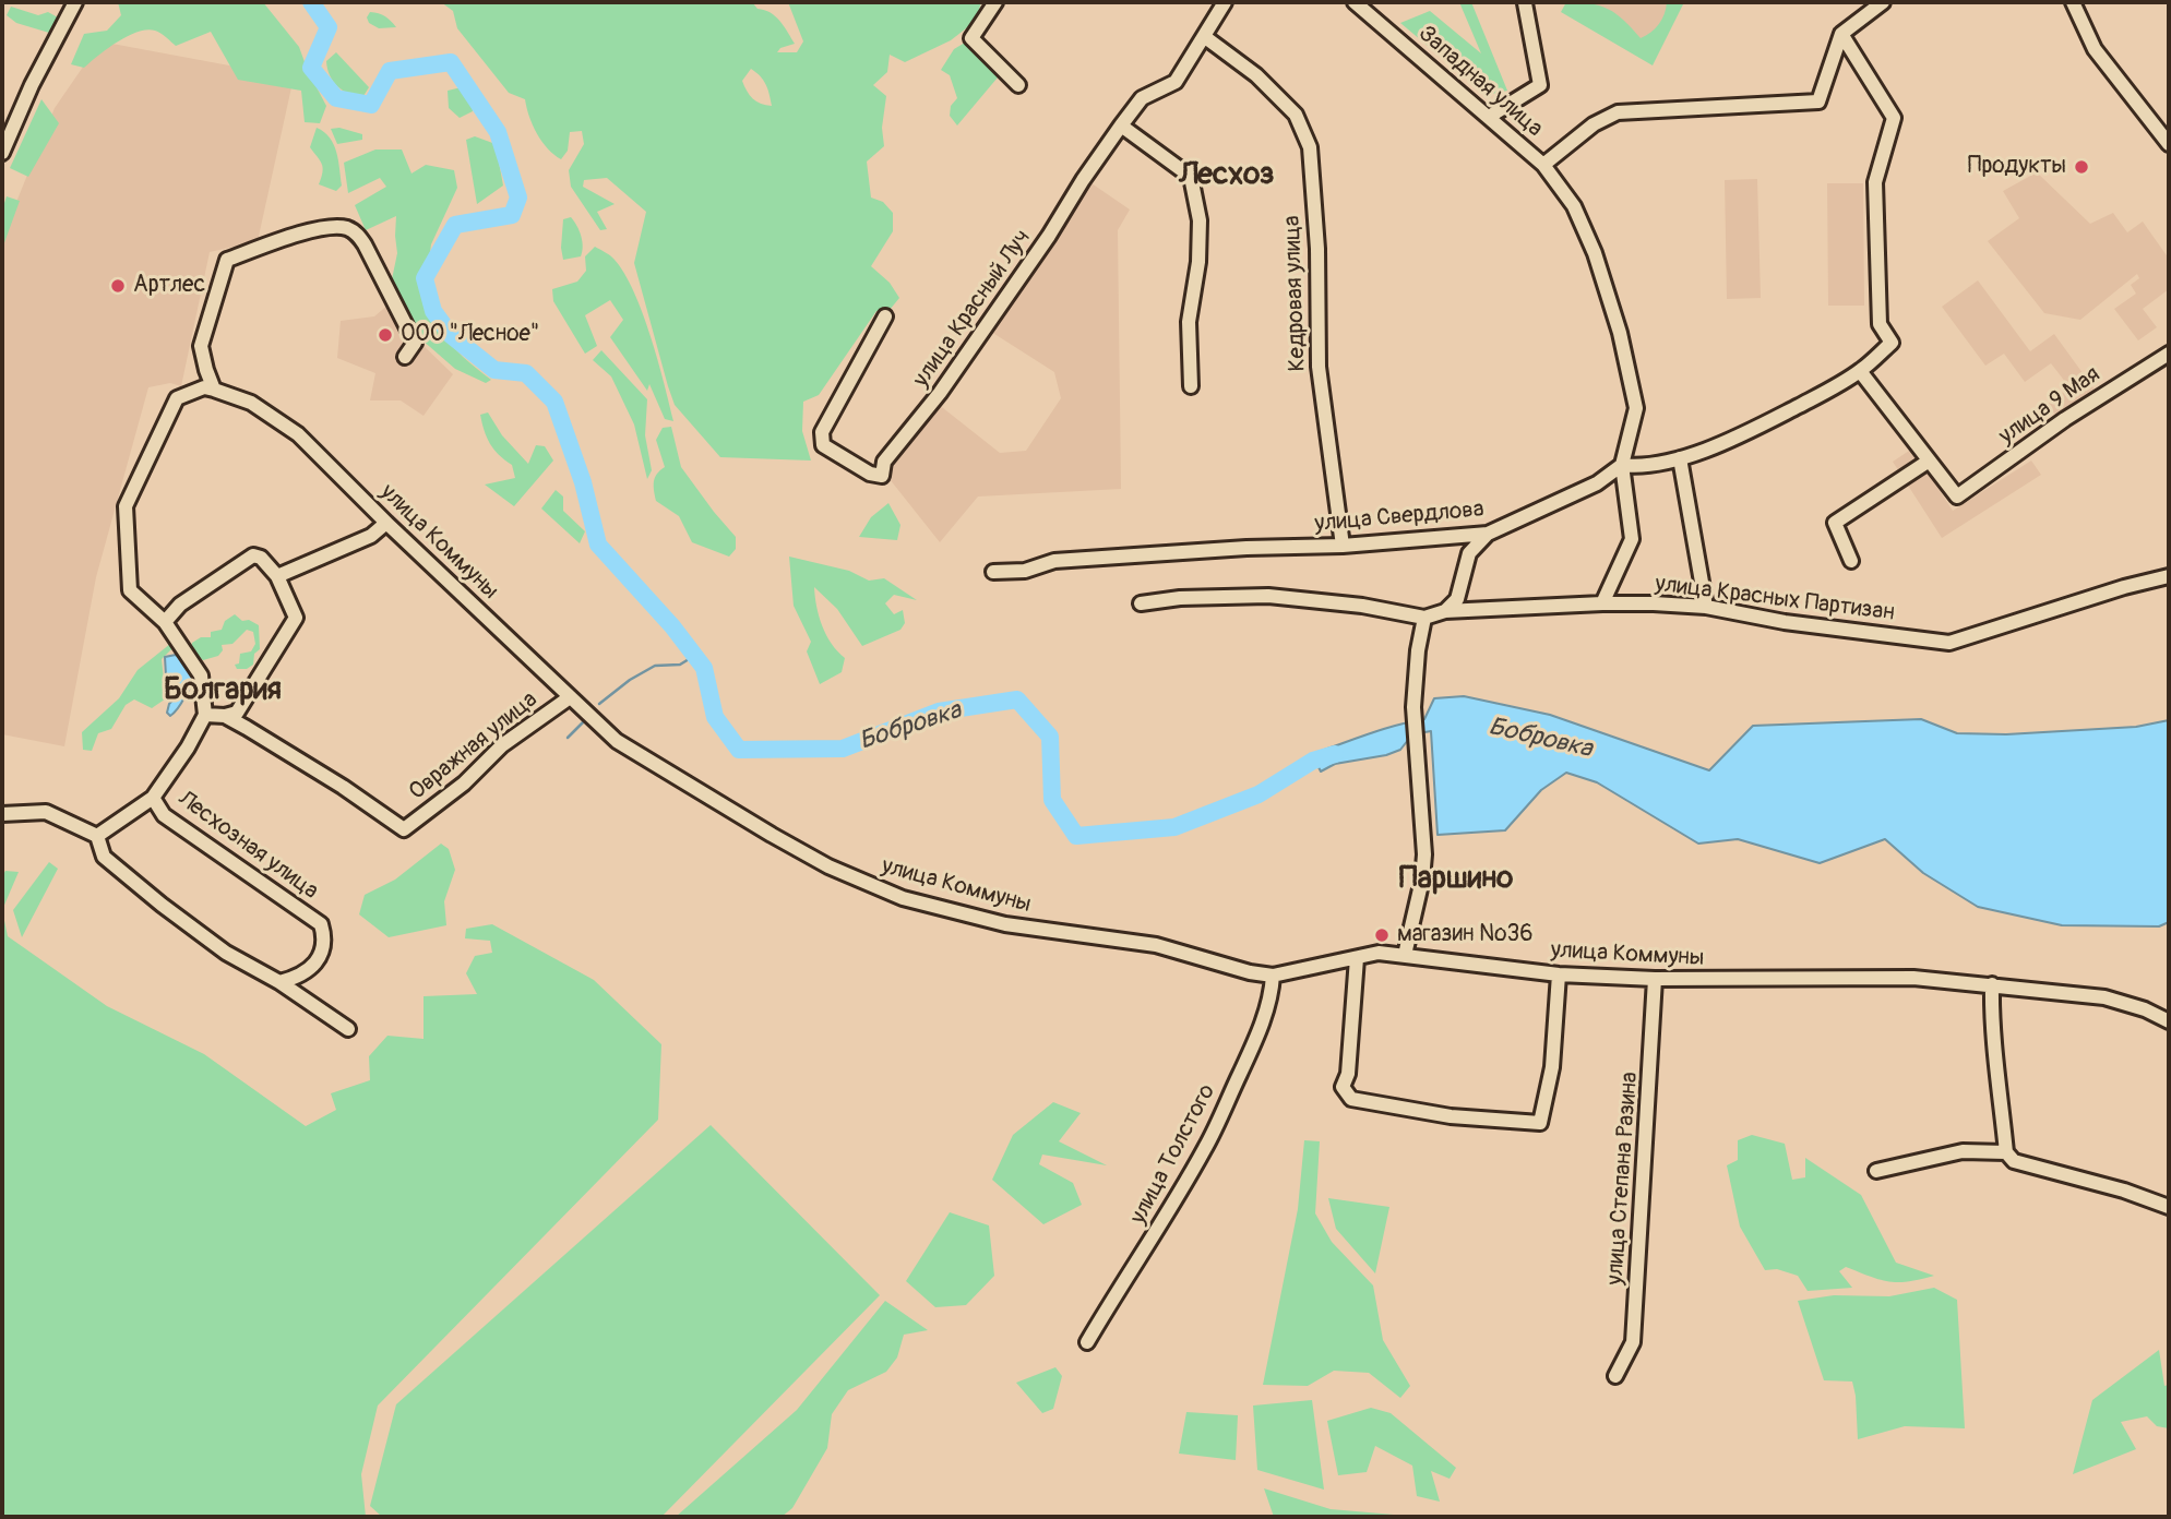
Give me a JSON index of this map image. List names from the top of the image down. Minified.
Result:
{"streets":{"street":["Западная улица","Кедровая улица","улица Красный Луч","улица 9 Мая","улица Свердлова","улица Коммуны","улица Красных Партизан","Овражная улица","Лесхозная улица","улица Толстого","улица Степана Разина"]},"crossings":[["Западная улица","улица Свердлова"],["Кедровая улица","улица Красный Луч"],["Кедровая улица","улица Свердлова"],["улица Коммуны","Овражная улица"],["улица Коммуны","улица Толстого"],["улица Коммуны","улица Степана Разина"]],"districts":["Лесхоз","Болгария","Паршино"],"water":["Бобровка"],"places":["Продукты","Артлес","ООО \"Лесное\"","магазин №36"]}
